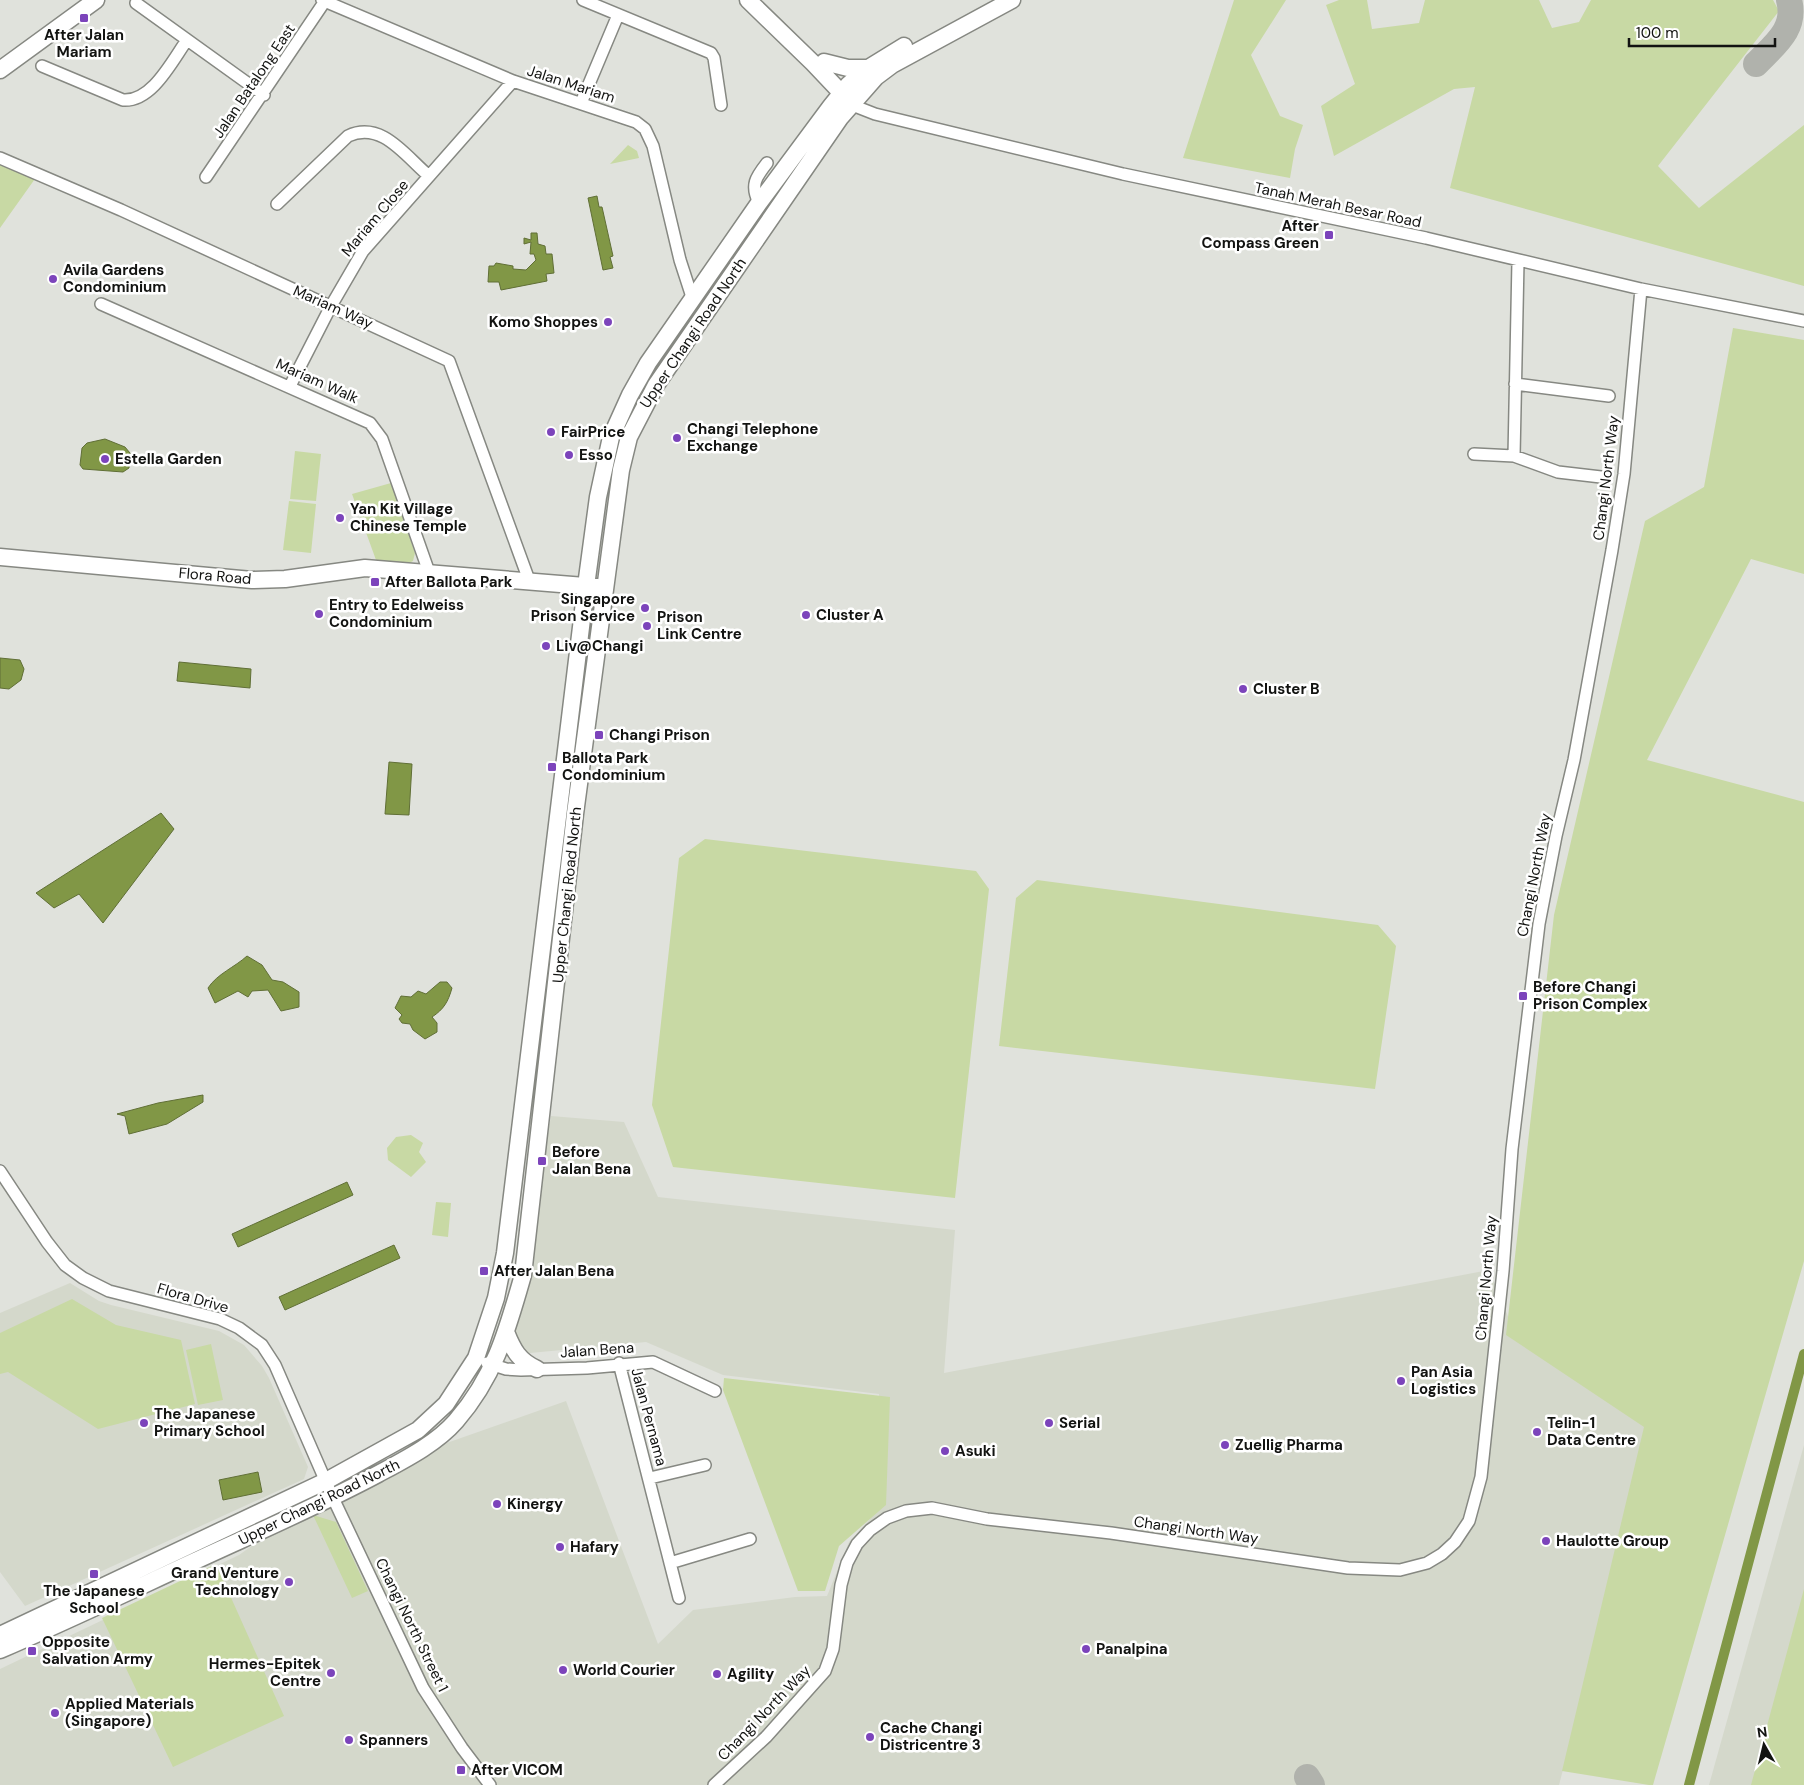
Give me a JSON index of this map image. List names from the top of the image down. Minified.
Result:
{"streets":{"street":["Jalan Batalong East","Jalan Mariam","Tanah Merah Besar Road","Mariam Close","Mariam Way","Upper Changi Road North","Mariam Walk","Changi North Way","Flora Road","Flora Drive","Jalan Bena","Jalan Pernama","Changi North Street 1"]},"crossings":[["Jalan Batalong East","Jalan Mariam"],["Jalan Mariam","Mariam Close"],["Jalan Mariam","Upper Changi Road North"],["Tanah Merah Besar Road","Upper Changi Road North"],["Tanah Merah Besar Road","Changi North Way"],["Mariam Close","Mariam Way"],["Mariam Close","Mariam Walk"],["Upper Changi Road North","Flora Drive"],["Upper Changi Road North","Jalan Bena"],["Upper Changi Road North","Changi North Street 1"],["Mariam Walk","Flora Road"],["Flora Drive","Changi North Street 1"],["Jalan Bena","Jalan Pernama"]],"places":{"transit":["After Jalan Mariam","After Compass Green","After Ballota Park","Changi Prison","Ballota Park Condominium","Before Changi Prison Complex","Before Jalan Bena","After Jalan Bena","The Japanese School","Opposite Salvation Army","After VICOM"],"other":["Avila Gardens Condominium","Komo Shoppes","FairPrice","Changi Telephone Exchange","Esso","Estella Garden","Yan Kit Village Chinese Temple","Singapore Prison Service","Entry to Edelweiss Condominium","Cluster A","Prison Link Centre","Liv@Changi","Cluster B","Pan Asia Logistics","The Japanese Primary School","Serial","Telin-1 Data Centre","Zuellig Pharma","Asuki","Kinergy","Haulotte Group","Hafary","Grand Venture Technology","Panalpina","World Courier","Hermes-Epitek Centre","Agility","Applied Materials (Singapore)","Cache Changi Districentre 3","Spanners"]},"scale_bar":"100 m","north":"top"}
